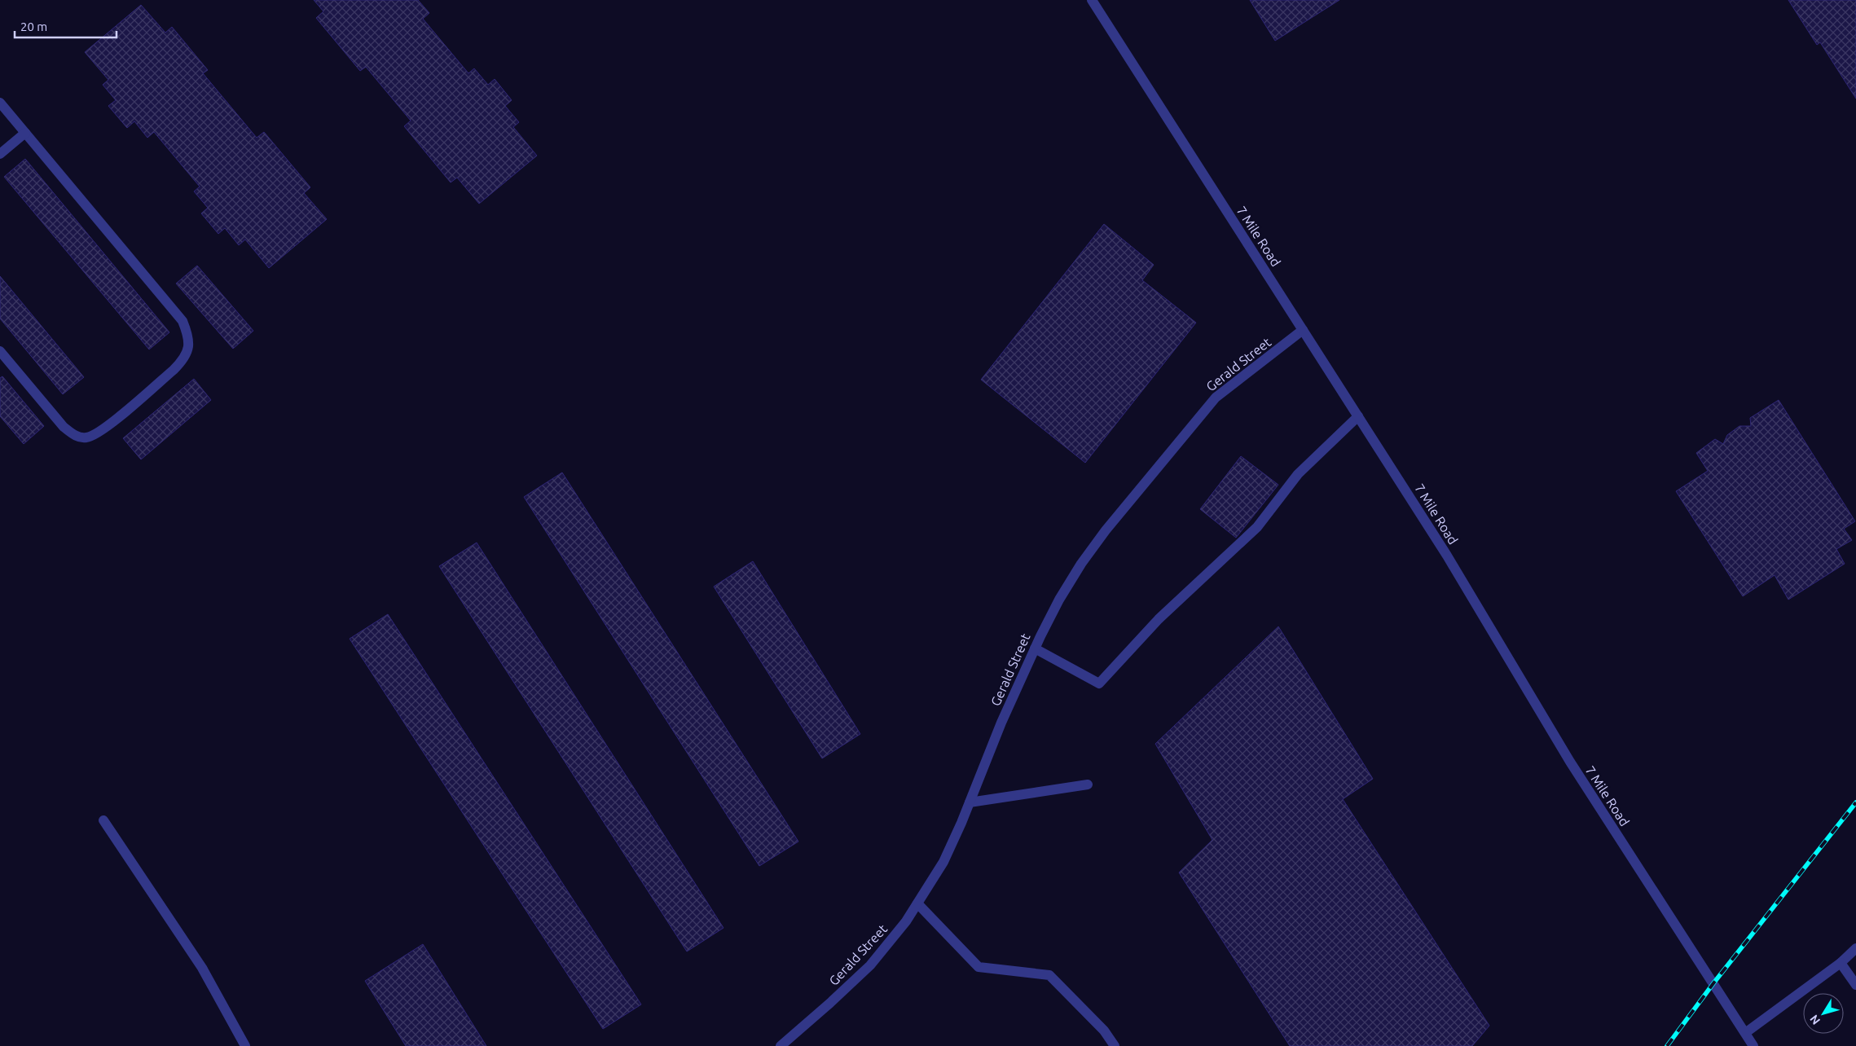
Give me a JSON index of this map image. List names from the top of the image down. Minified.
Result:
{"streets":{"street":["7 Mile Road","Gerald Street"]},"crossings":[["7 Mile Road","Gerald Street"]],"scale_bar":"20 m","north":"bottom left"}
